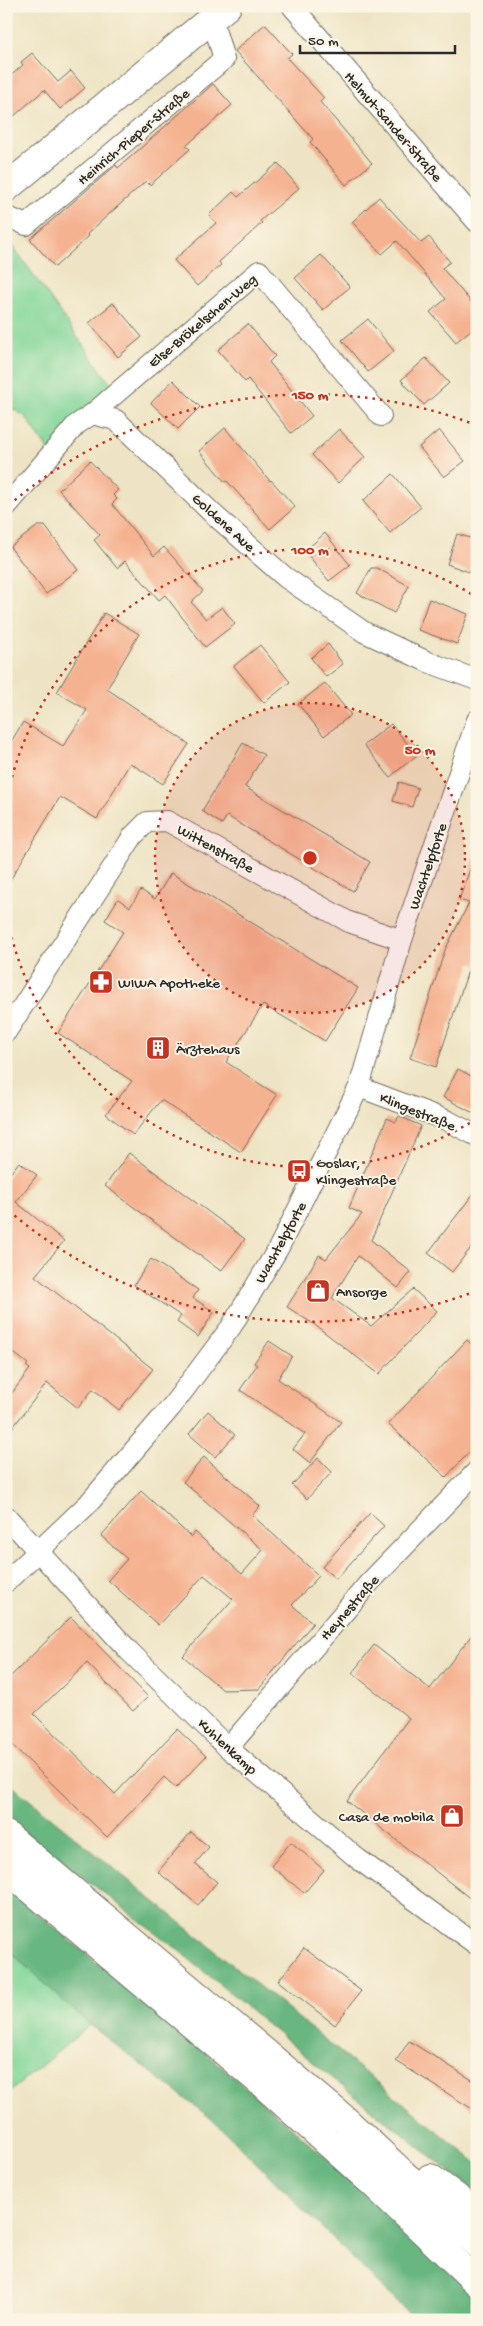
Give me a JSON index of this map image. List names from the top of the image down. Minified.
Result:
{"streets":{"main road":["Heinrich-Pieper-Straße"],"street":["Helmut-Sander-Straße","Else-Brökelschen-Weg","Goldene Aue","Wittenstraße","Wachtelpforte","Klingestraße","Heynestraße","Kuhlenkamp"]},"crossings":[["Else-Brökelschen-Weg","Goldene Aue"],["Wittenstraße","Wachtelpforte"],["Wachtelpforte","Klingestraße"],["Wachtelpforte","Kuhlenkamp"],["Heynestraße","Kuhlenkamp"]],"places":{"pharmacy":["WIWA Apotheke"],"building":["Ärztehaus"],"bus stop":["Goslar, Klingestraße"],"shop":["Ansorge","Casa de mobila"]},"scale_bar":"50 m","rings":["150 m","100 m","50 m"]}
